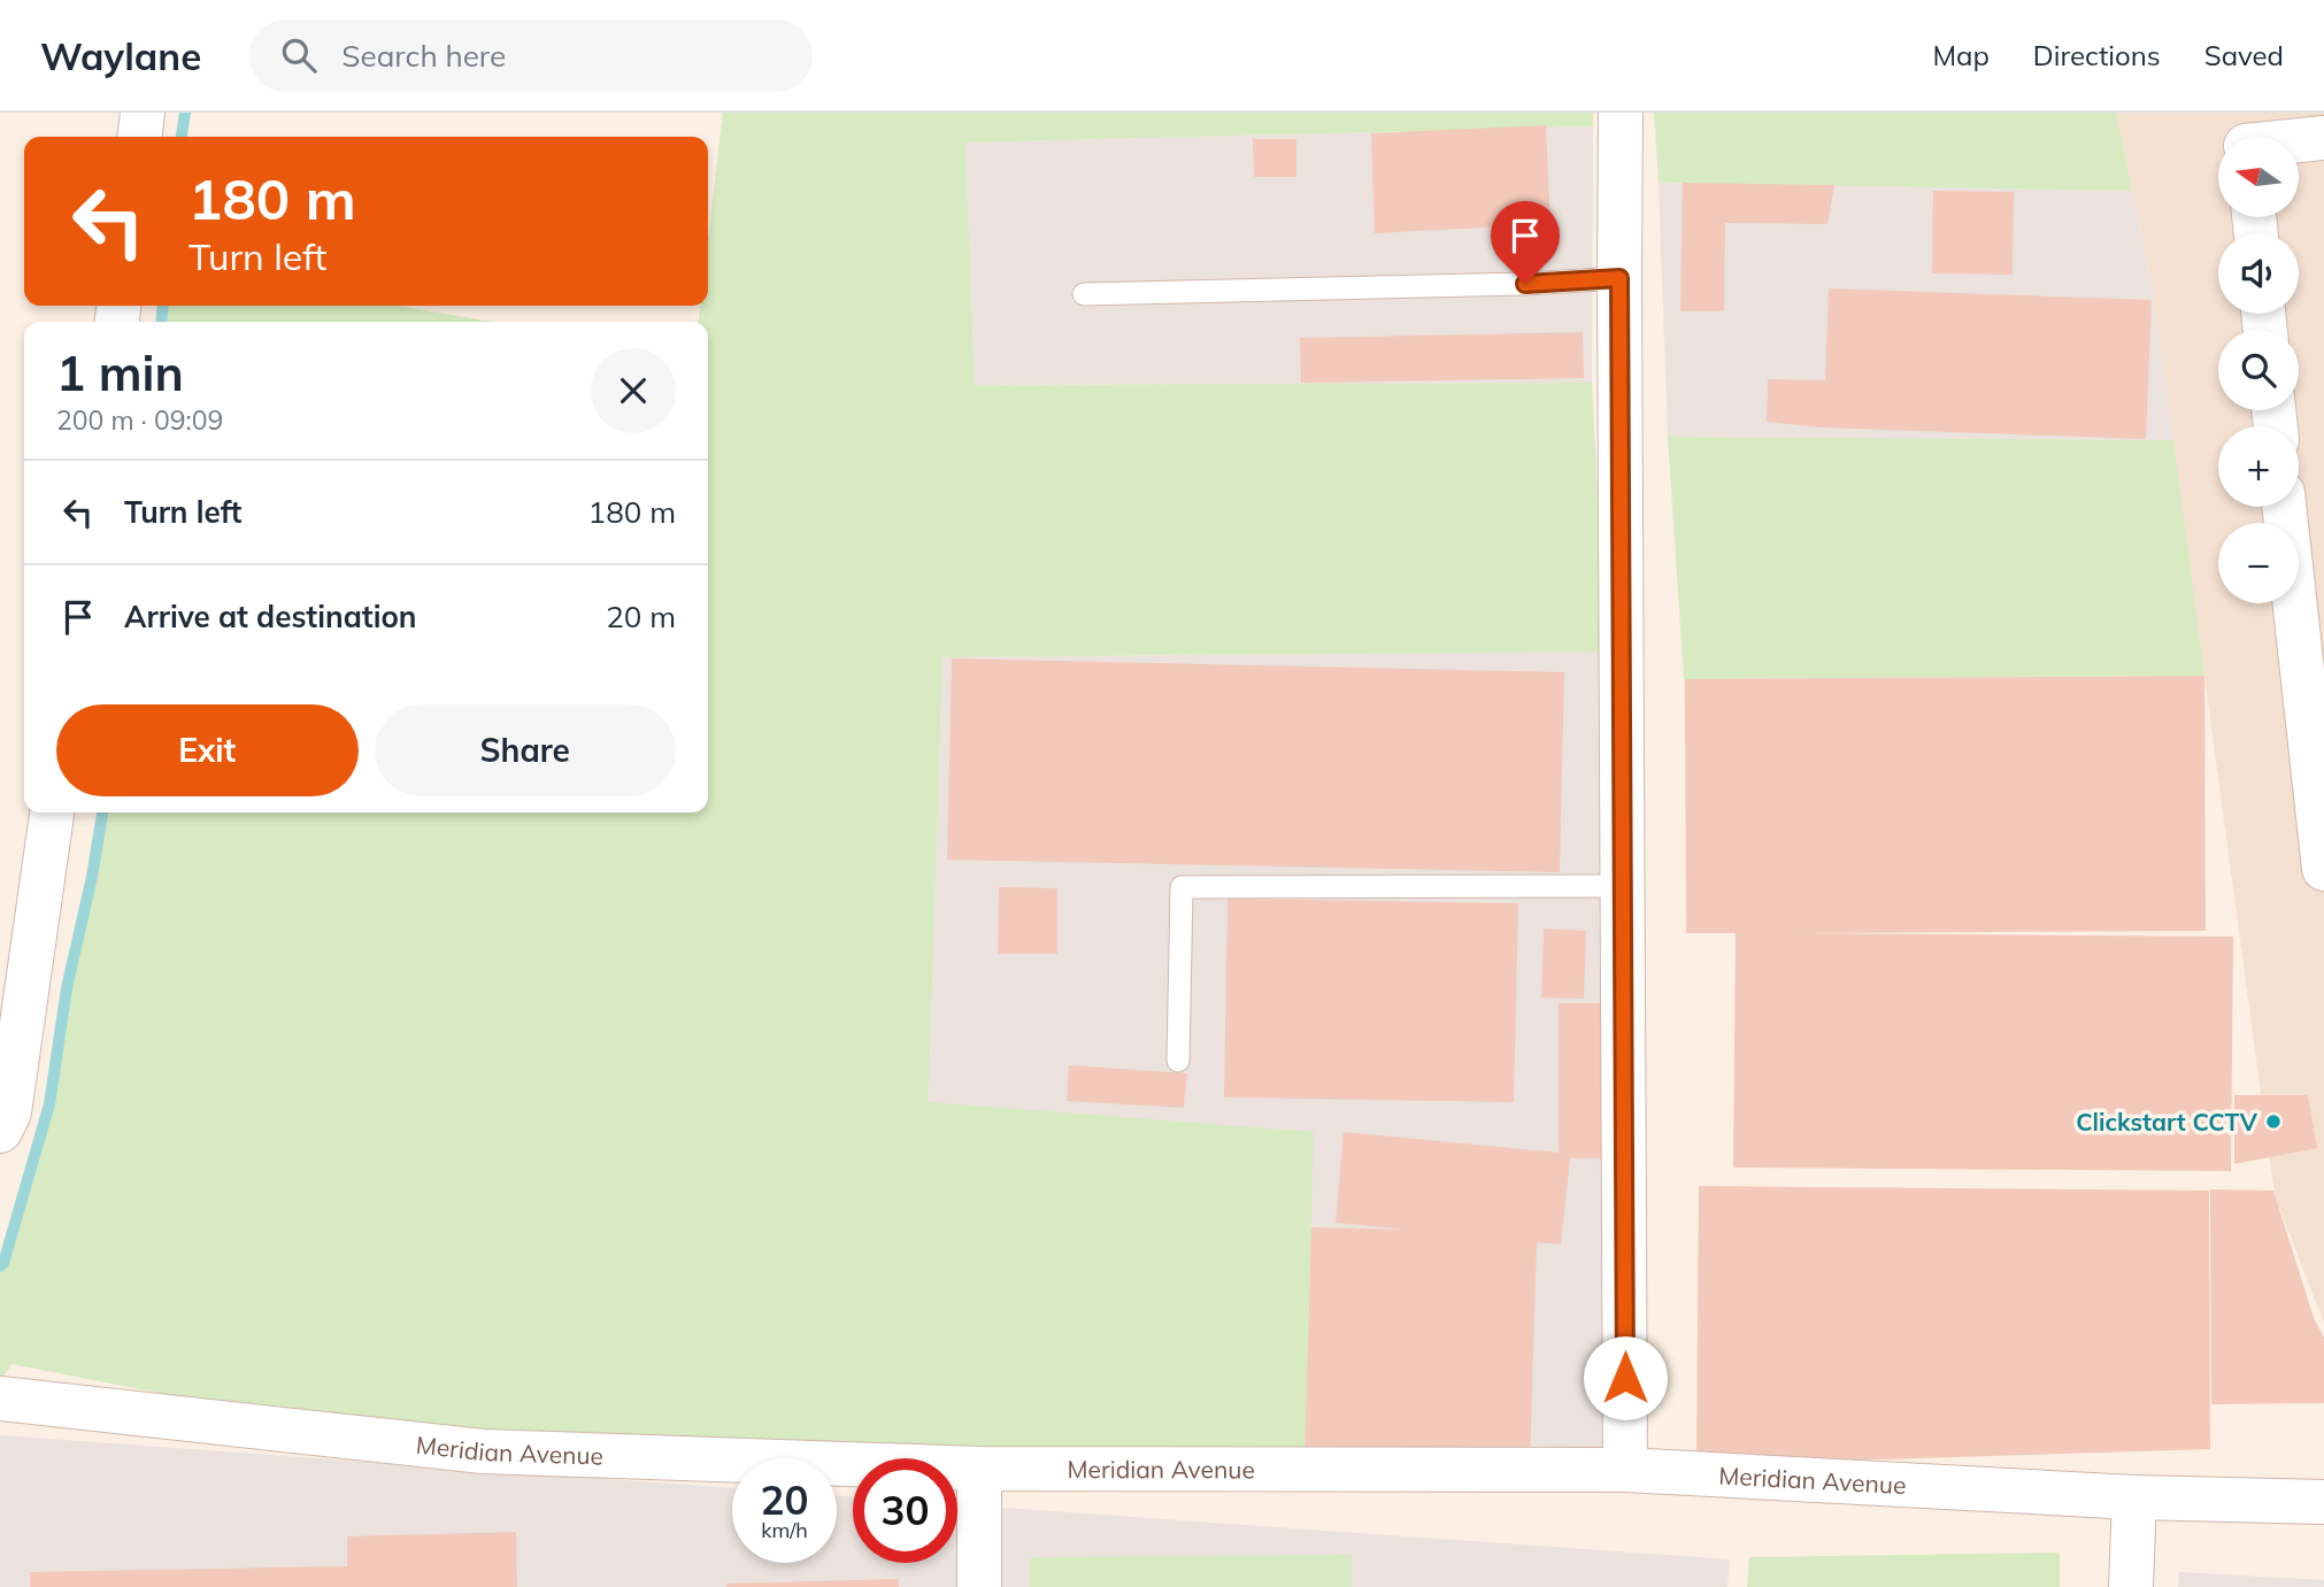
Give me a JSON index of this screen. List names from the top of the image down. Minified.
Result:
{"streets":{"street":["Meridian Avenue"]},"places":["Clickstart CCTV"],"north":"left","page":{"header":"Waylane","search":"Search here","nav":["Map","Directions","Saved"],"map_buttons":["+","−"],"turn":["180 m","Turn left"],"heading":["1 min","200 m · 09:09"],"list":[{"name":"Turn left","value":"180 m"},{"name":"Arrive at destination","value":"20 m"}],"buttons":["Exit","Share"],"speed":"20 km/h","limit":"30"}}
